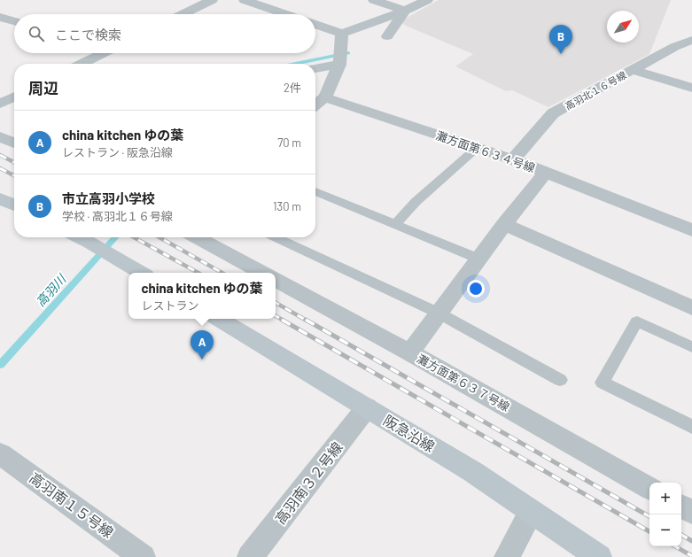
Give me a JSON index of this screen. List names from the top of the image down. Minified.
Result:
{"streets":{"street":["高羽北１６号線","灘方面第６３４号線","灘方面第６３７号線","阪急沿線","高羽南３２号線","高羽南１５号線"]},"crossings":[["高羽北１６号線","灘方面第６３４号線"],["阪急沿線","高羽南３２号線"]],"water":["高羽川"],"north":"top right","page":{"search":"ここで検索","pins":["B","A"],"heading":["周辺","2件"],"list":[{"mark":"A","name":"china kitchen ゆの葉","note":"レストラン · 阪急沿線","value":"70 m"},{"mark":"B","name":"市立高羽小学校","note":"学校 · 高羽北１６号線","value":"130 m"}],"popup":["china kitchen ゆの葉","レストラン"],"map_buttons":["+","−"]}}
